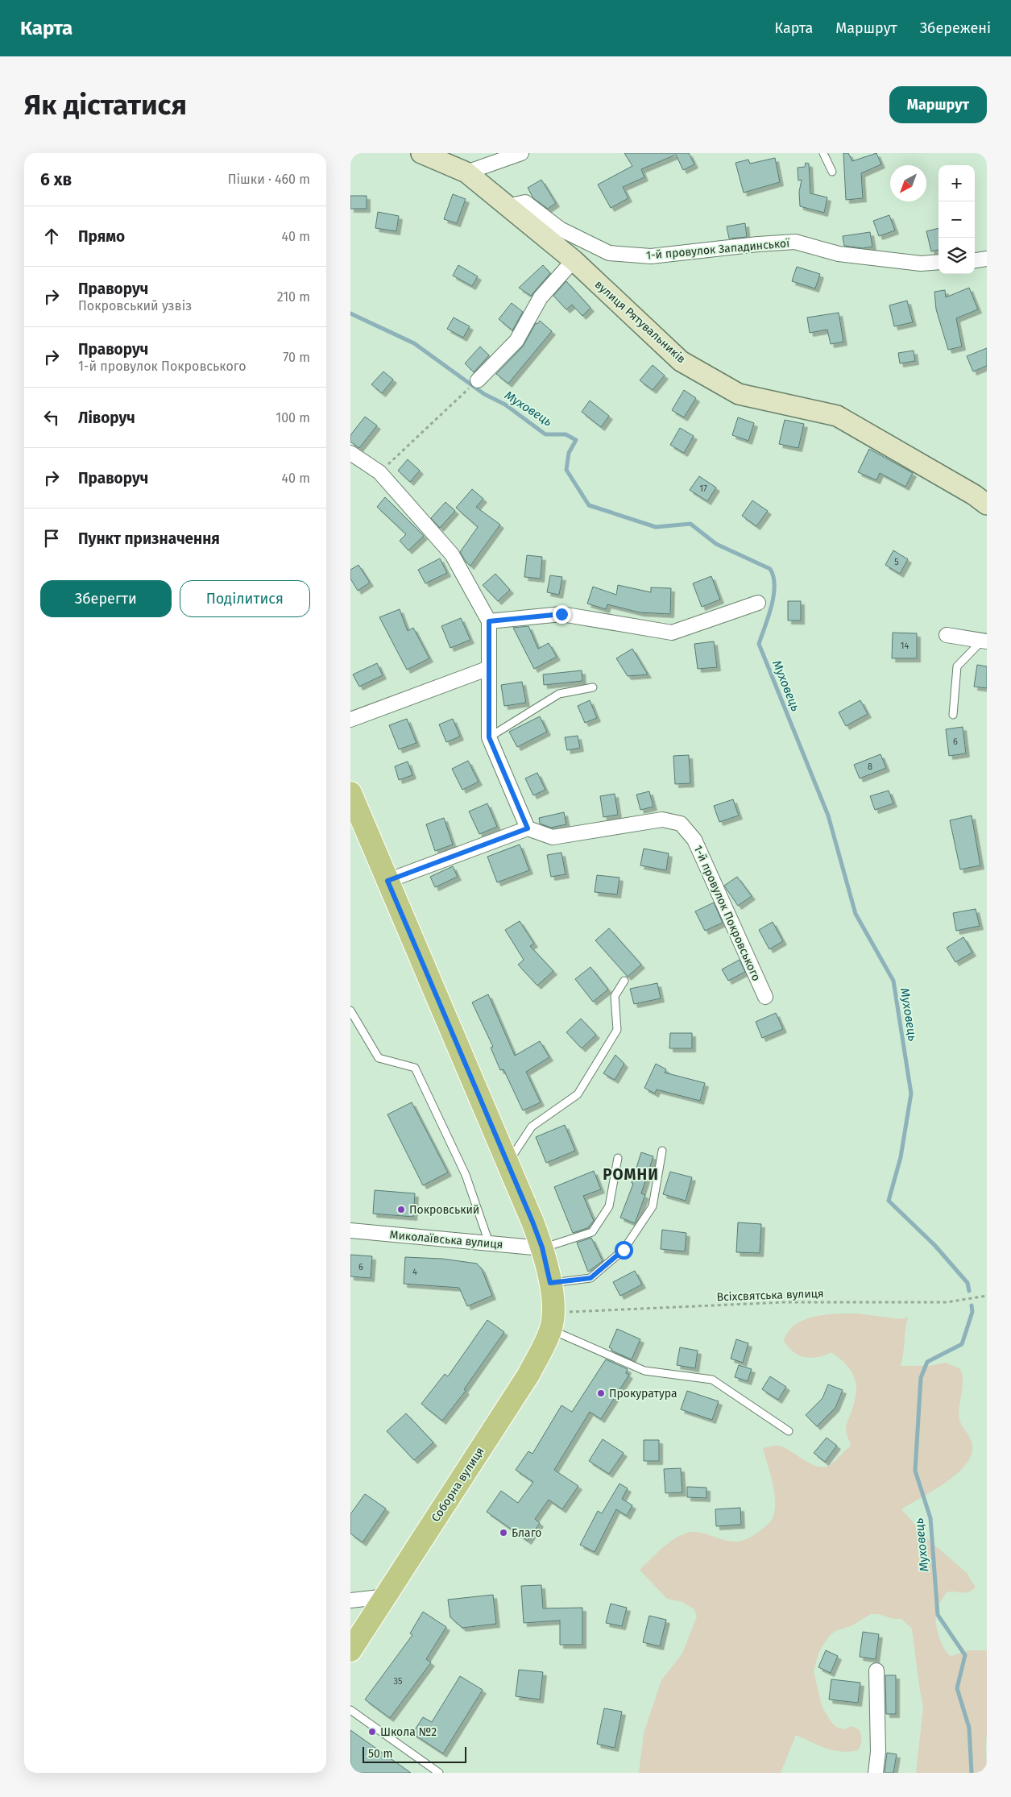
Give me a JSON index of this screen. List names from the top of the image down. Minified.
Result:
{"streets":{"main road":["вулиця Рятувальників","Соборна вулиця"],"street":["1-й провулок Западинської","1-й провулок Покровського","Миколаївська вулиця"],"path":["Всіхсвятська вулиця"]},"crossings":[["1-й провулок Западинської","вулиця Рятувальників"],["Всіхсвятська вулиця","Соборна вулиця"]],"districts":["РОМНИ"],"water":["Муховець"],"places":["Покровський","Прокуратура","Благо","Школа №2"],"house_numbers":["17","5","14","6","8","6","4","35"],"scale_bar":"50 m","north":"bottom left","page":{"header":"Карта","nav":["Карта","Маршрут","Збережені"],"buttons":["Маршрут",["Зберегти","Поділитися"]],"title":"Як дістатися","heading":["6 хв","Пішки · 460 m"],"map_buttons":["+","−"],"list":[["Прямо","40 m"],["Праворуч","Покровський узвіз","210 m"],["Праворуч","1-й провулок Покровського","70 m"],["Ліворуч","100 m"],["Праворуч","40 m"],"Пункт призначення"],"scale":"50 m"}}
